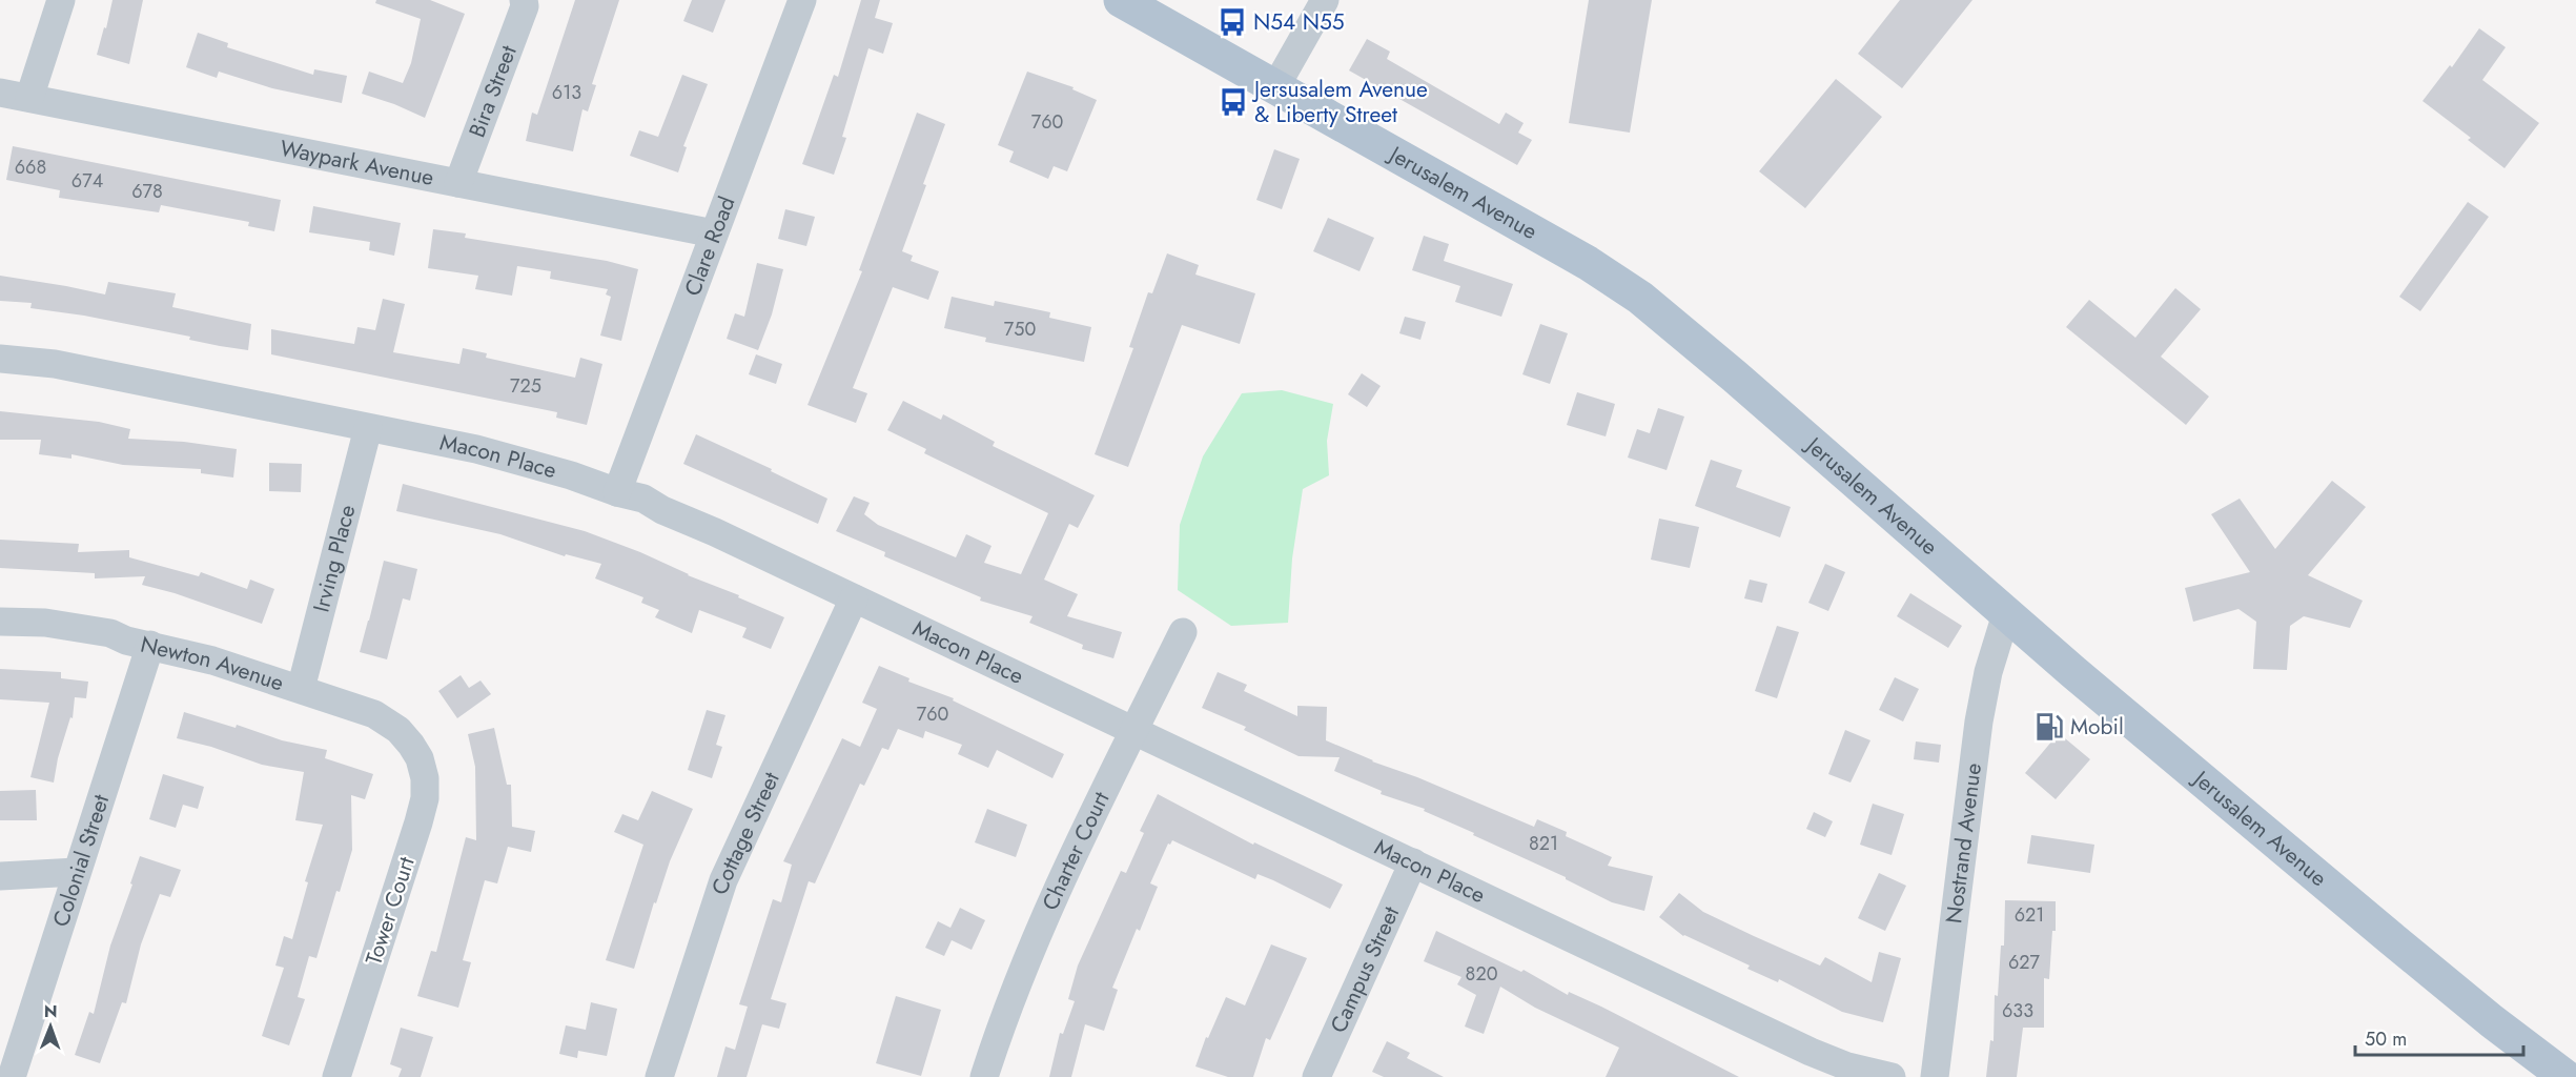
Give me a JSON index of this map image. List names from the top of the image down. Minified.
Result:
{"streets":{"main road":["Jerusalem Avenue"],"street":["Bira Street","Waypark Avenue","Clare Road","Macon Place","Irving Place","Newton Avenue","Cottage Street","Nostrand Avenue","Charter Court","Colonial Street","Tower Court","Campus Street"]},"crossings":[["Bira Street","Waypark Avenue"],["Waypark Avenue","Clare Road"],["Jerusalem Avenue","Nostrand Avenue"],["Clare Road","Macon Place"],["Macon Place","Irving Place"],["Macon Place","Cottage Street"],["Macon Place","Charter Court"],["Macon Place","Campus Street"],["Irving Place","Newton Avenue"],["Newton Avenue","Colonial Street"],["Newton Avenue","Tower Court"]],"places":{"bus stop":["N54 N55","Jersusalem Avenue & Liberty Street"],"fuel station":["Mobil"]},"house_numbers":["613","760","668","674","678","750","725","760","821","621","627","820","633"],"scale_bar":"50 m","north":"top"}
